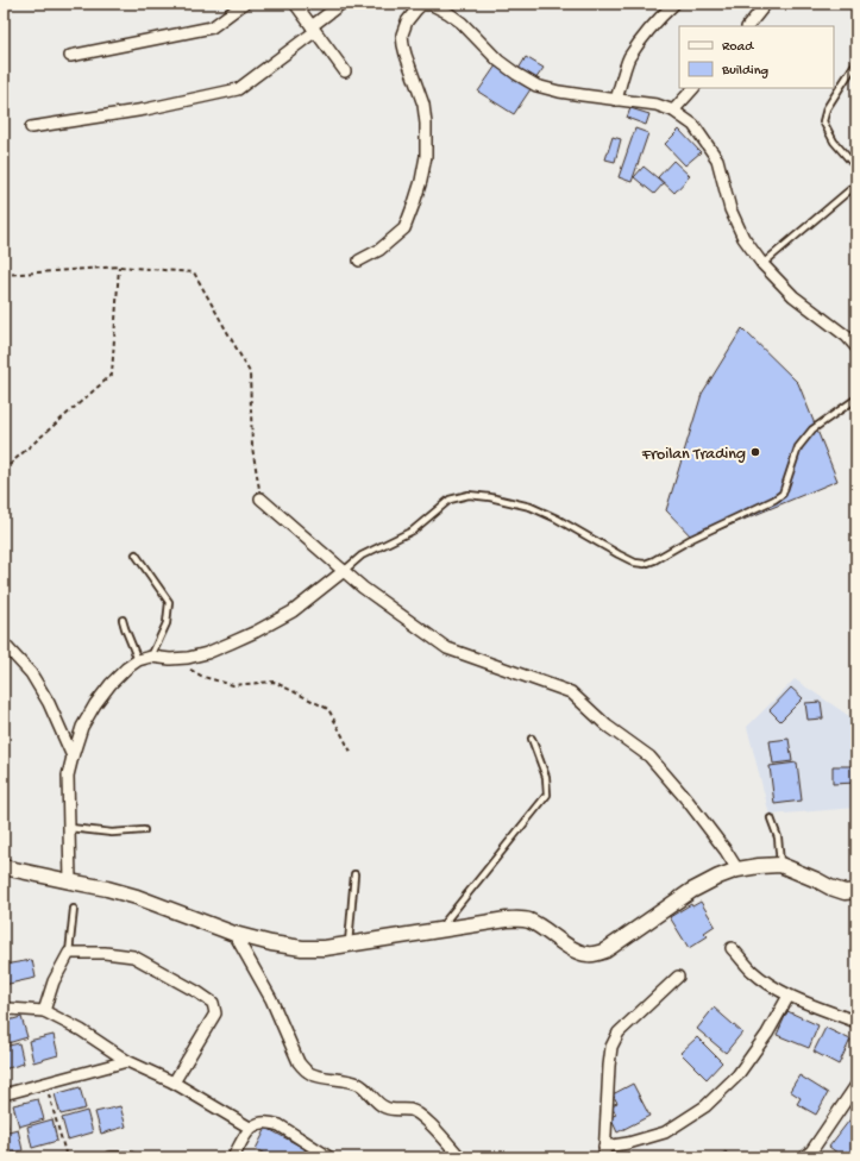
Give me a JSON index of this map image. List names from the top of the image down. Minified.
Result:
{"places":["Froilan Trading"],"legend":["Road","Building"]}
